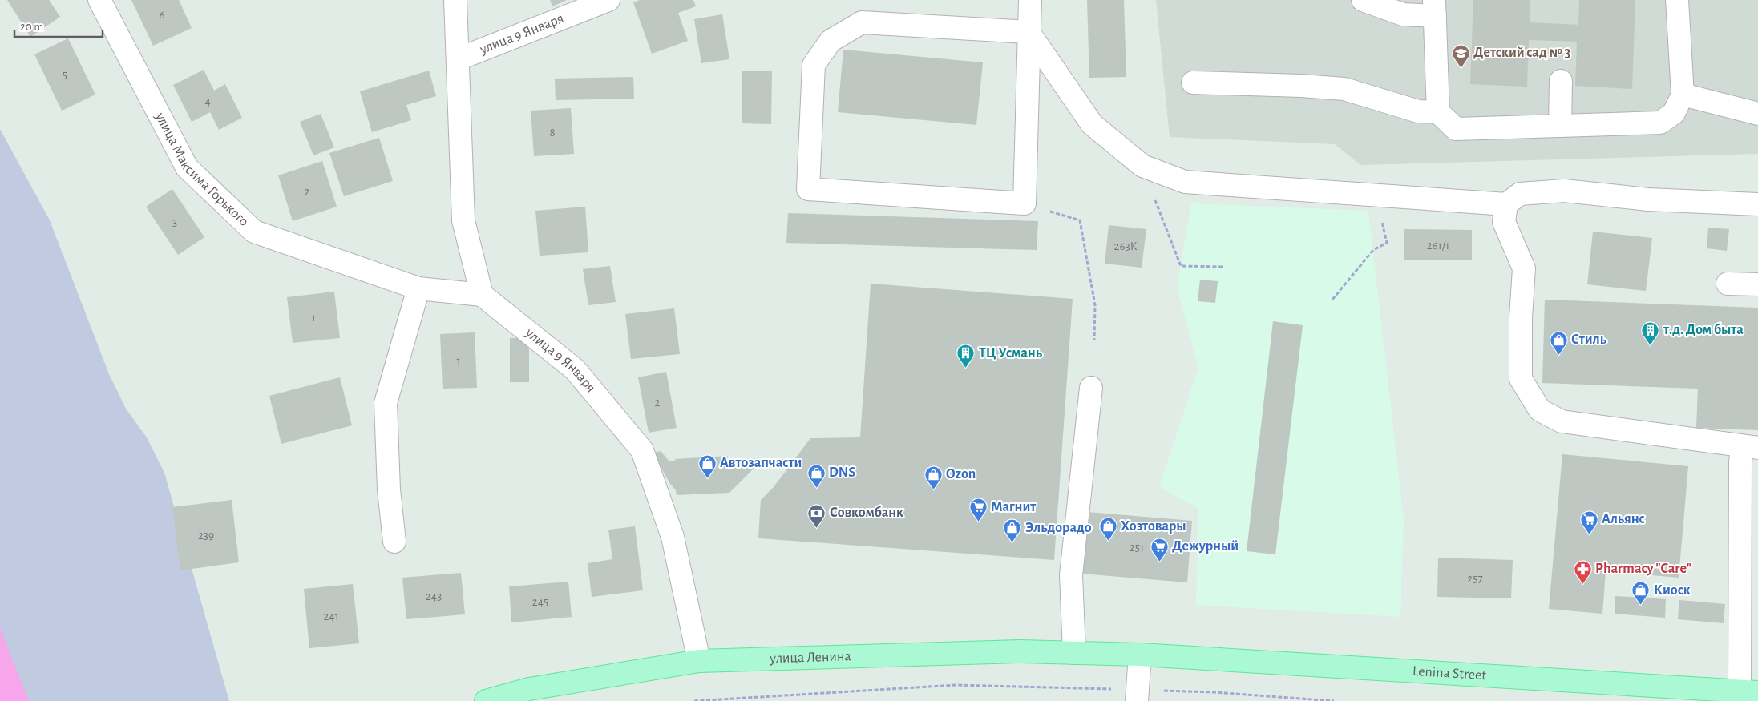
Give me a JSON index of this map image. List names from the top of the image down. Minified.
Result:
{"streets":{"main road":["улица Ленина","Lenina Street"],"street":["улица 9 Января","улица Максима Горького"]},"crossings":[["улица 9 Января","улица Максима Горького"],["улица 9 Января","улица Ленина"],["улица Ленина","Lenina Street"]],"places":{"school or university":["Детский сад № 3"],"building":["т.д. Дом быта","ТЦ Усмань"],"shop":["Стиль","Автозапчасти","DNS","Ozon","Хозтовары","Эльдорадо","Киоск"],"supermarket":["Магнит","Альянс","Дежурный"],"bank":["Совкомбанк"],"pharmacy":["Pharmacy \"Care\""]},"house_numbers":["6","5","4","8","2","3","261/1","263К","1","1","2","239","251","257","243","245","241"],"scale_bar":"20 m"}
